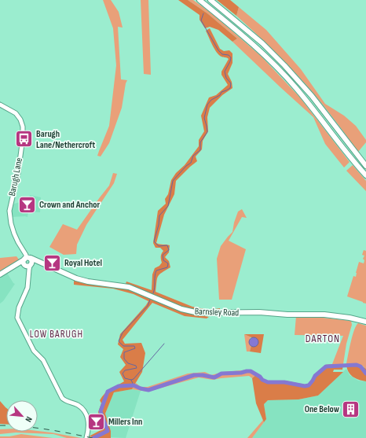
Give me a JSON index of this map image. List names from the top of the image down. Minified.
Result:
{"streets":{"highway":["Barnsley Road"],"main road":["Barugh Lane"]},"crossings":[["Barugh Lane","Barnsley Road"]],"districts":["LOW BARUGH","DARTON"],"places":{"bus stop":["Barugh Lane/Nethercroft"],"bar":["Crown and Anchor","Royal Hotel","Millers Inn"],"building":["One Below"]},"north":"bottom right"}
